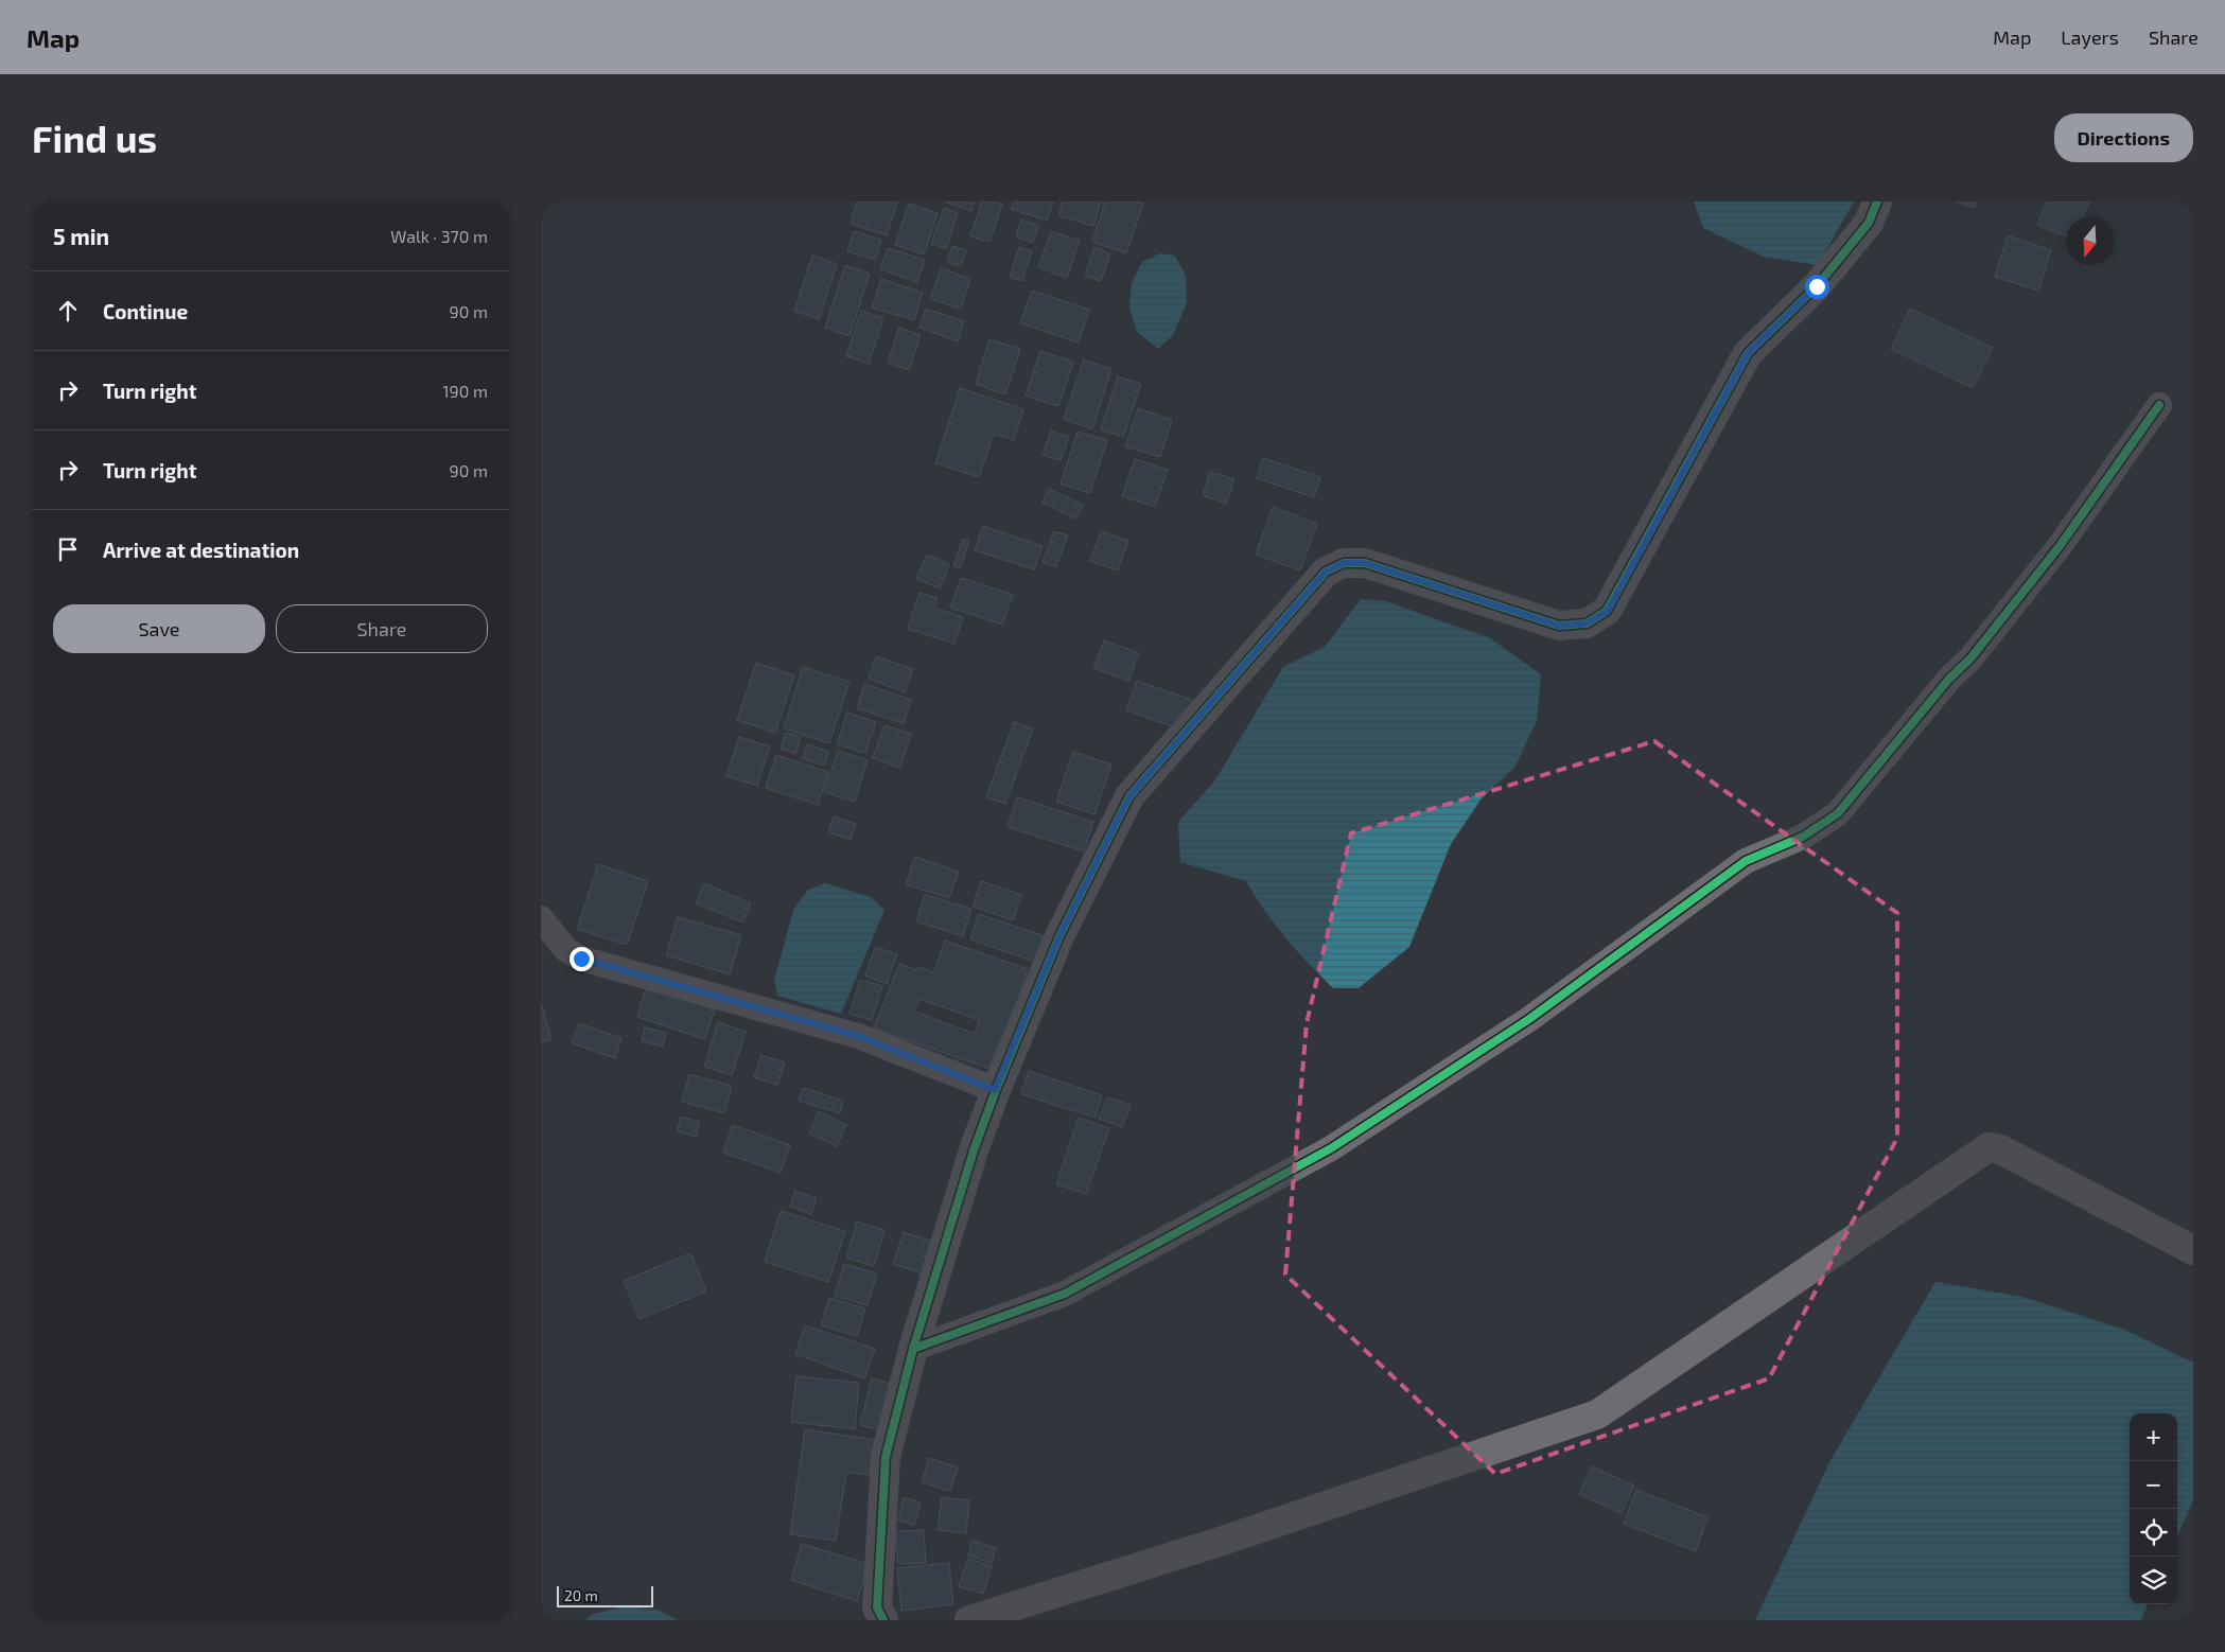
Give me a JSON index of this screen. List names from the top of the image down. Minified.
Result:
{"scale_bar":"20 m","north":"bottom","page":{"header":"Map","nav":["Map","Layers","Share"],"buttons":["Directions",["Save","Share"]],"title":"Find us","heading":["5 min","Walk · 370 m"],"list":[["Continue","90 m"],["Turn right","190 m"],["Turn right","90 m"],"Arrive at destination"],"map_buttons":["+","−"],"scale":"20 m"}}
